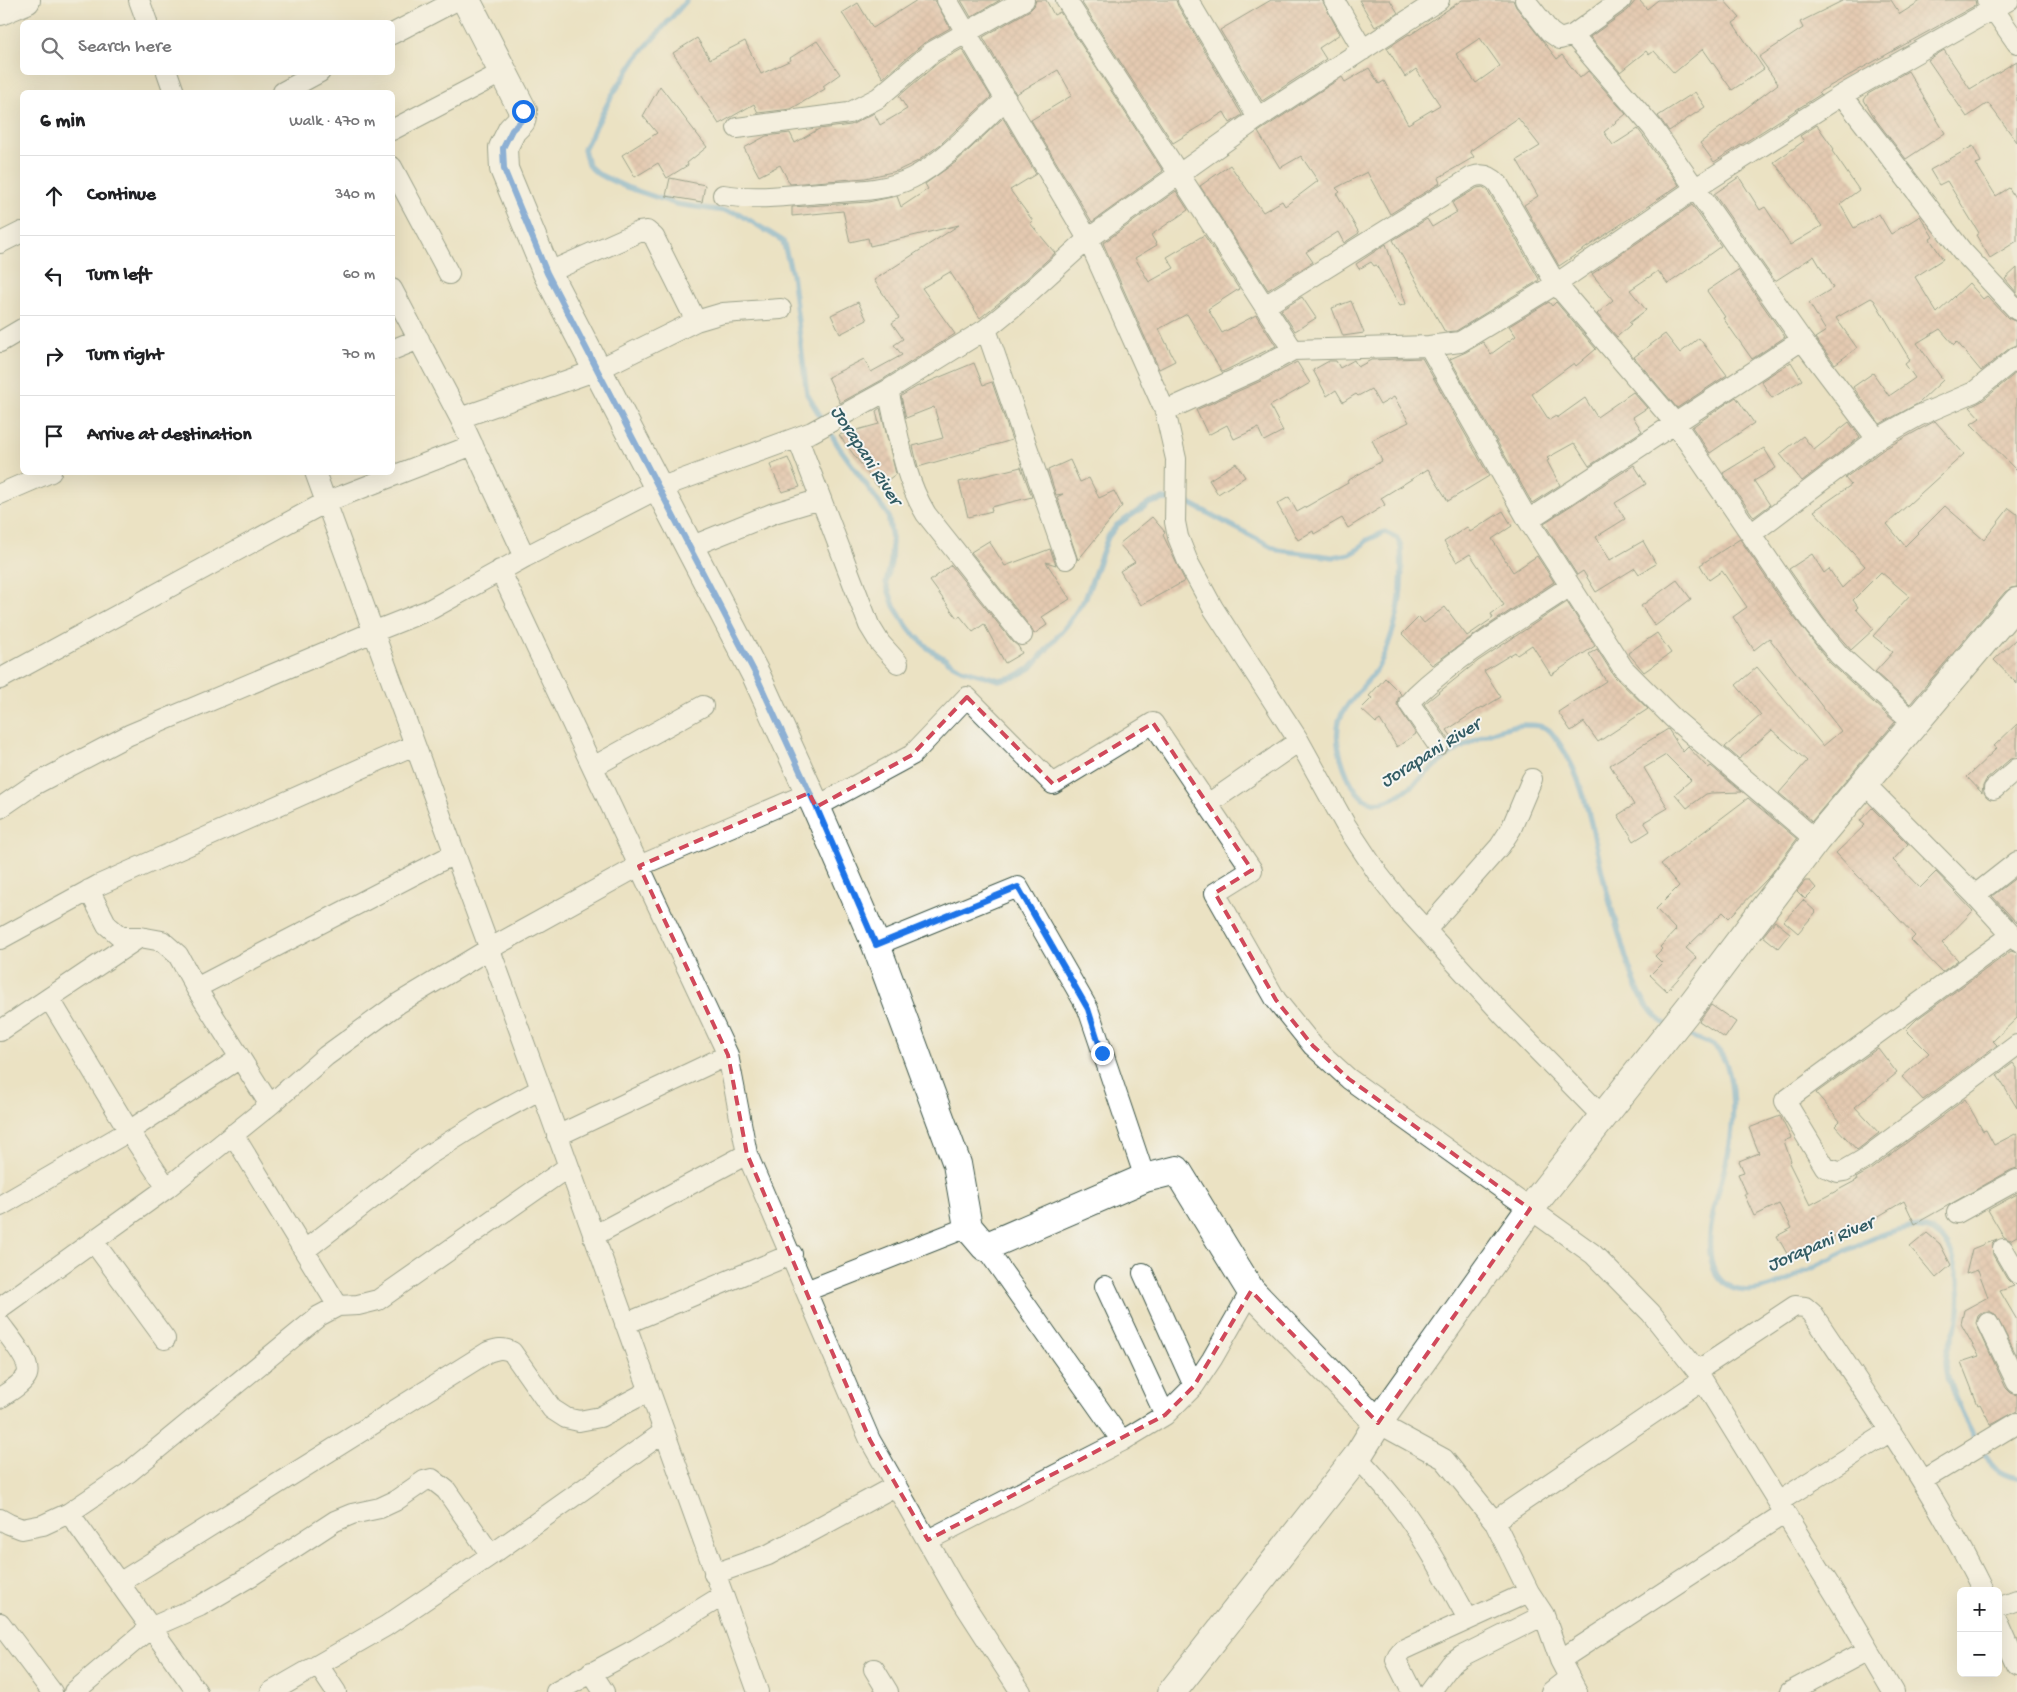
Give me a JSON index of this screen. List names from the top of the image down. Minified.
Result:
{"water":["Jorapani River"],"page":{"search":"Search here","heading":["6 min","Walk · 470 m"],"list":[["Continue","340 m"],["Turn left","60 m"],["Turn right","70 m"],"Arrive at destination"],"map_buttons":["+","−"]}}
